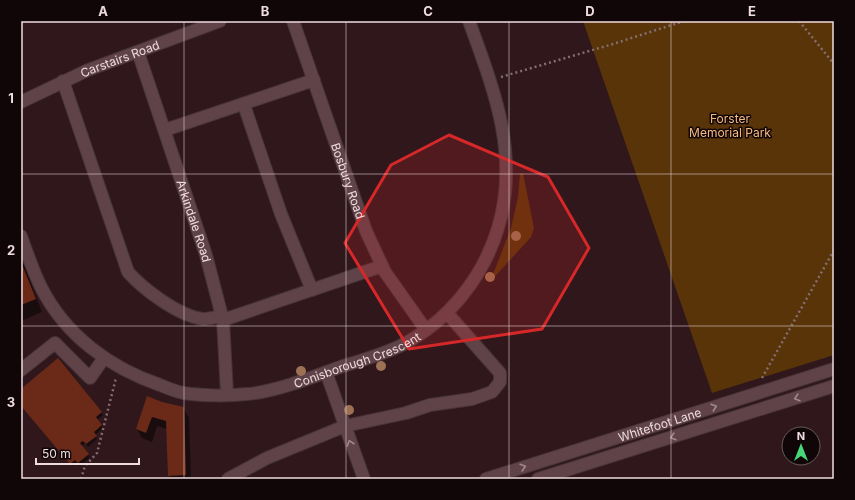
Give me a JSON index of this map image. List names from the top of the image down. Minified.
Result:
{"streets":{"street":["Carstairs Road","Bosbury Road","Arkindale Road","Conisborough Crescent","Whitefoot Lane"]},"crossings":[["Carstairs Road","Arkindale Road"],["Bosbury Road","Conisborough Crescent"],["Arkindale Road","Conisborough Crescent"]],"parks":["Forster Memorial Park"],"scale_bar":"50 m","north":"top","grid":{"columns":["A","B","C","D","E"],"rows":["1","2","3"]}}
